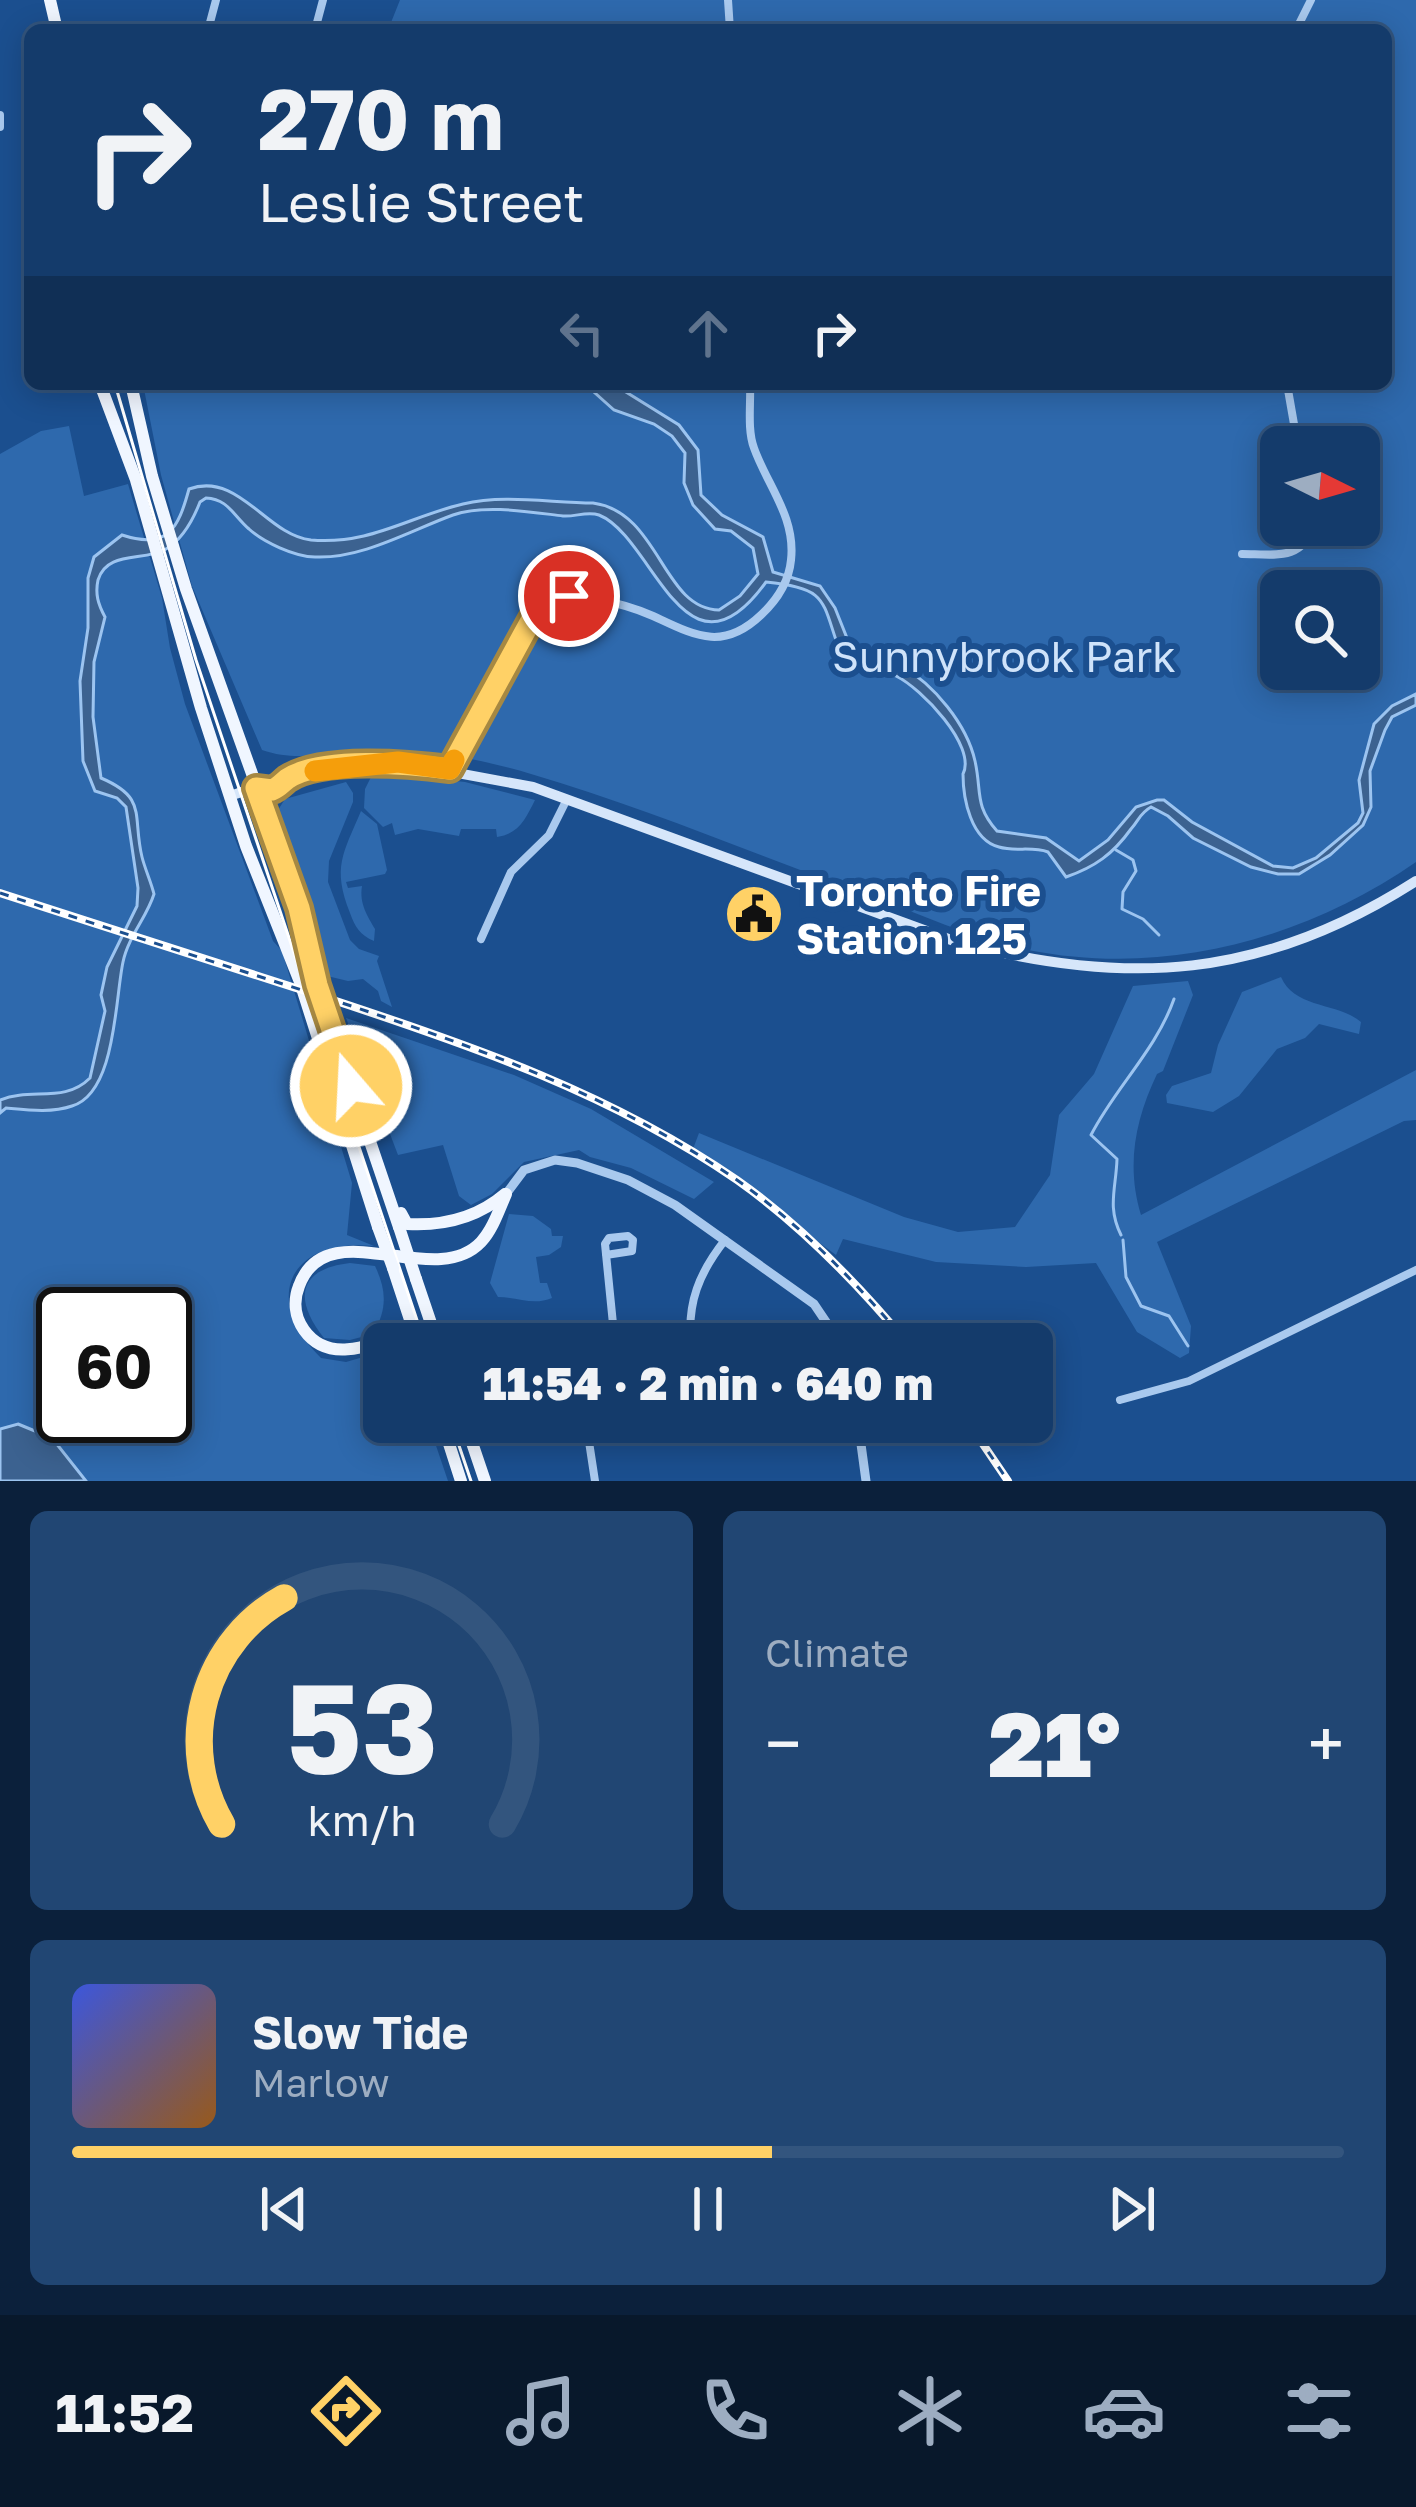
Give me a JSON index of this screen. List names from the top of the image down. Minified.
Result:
{"parks":["Sunnybrook Park"],"places":{"public building":["Toronto Fire Station 125"]},"north":"right","page":{"turn":["270 m","Leslie Street"],"limit":"60","trip":"11:54 · 2 min · 640 m","tile":"Climate","heat":["−","21°","+"],"song":["Slow Tide","Marlow"],"tabs":"11:52","gauge":["53","km/h"]}}
